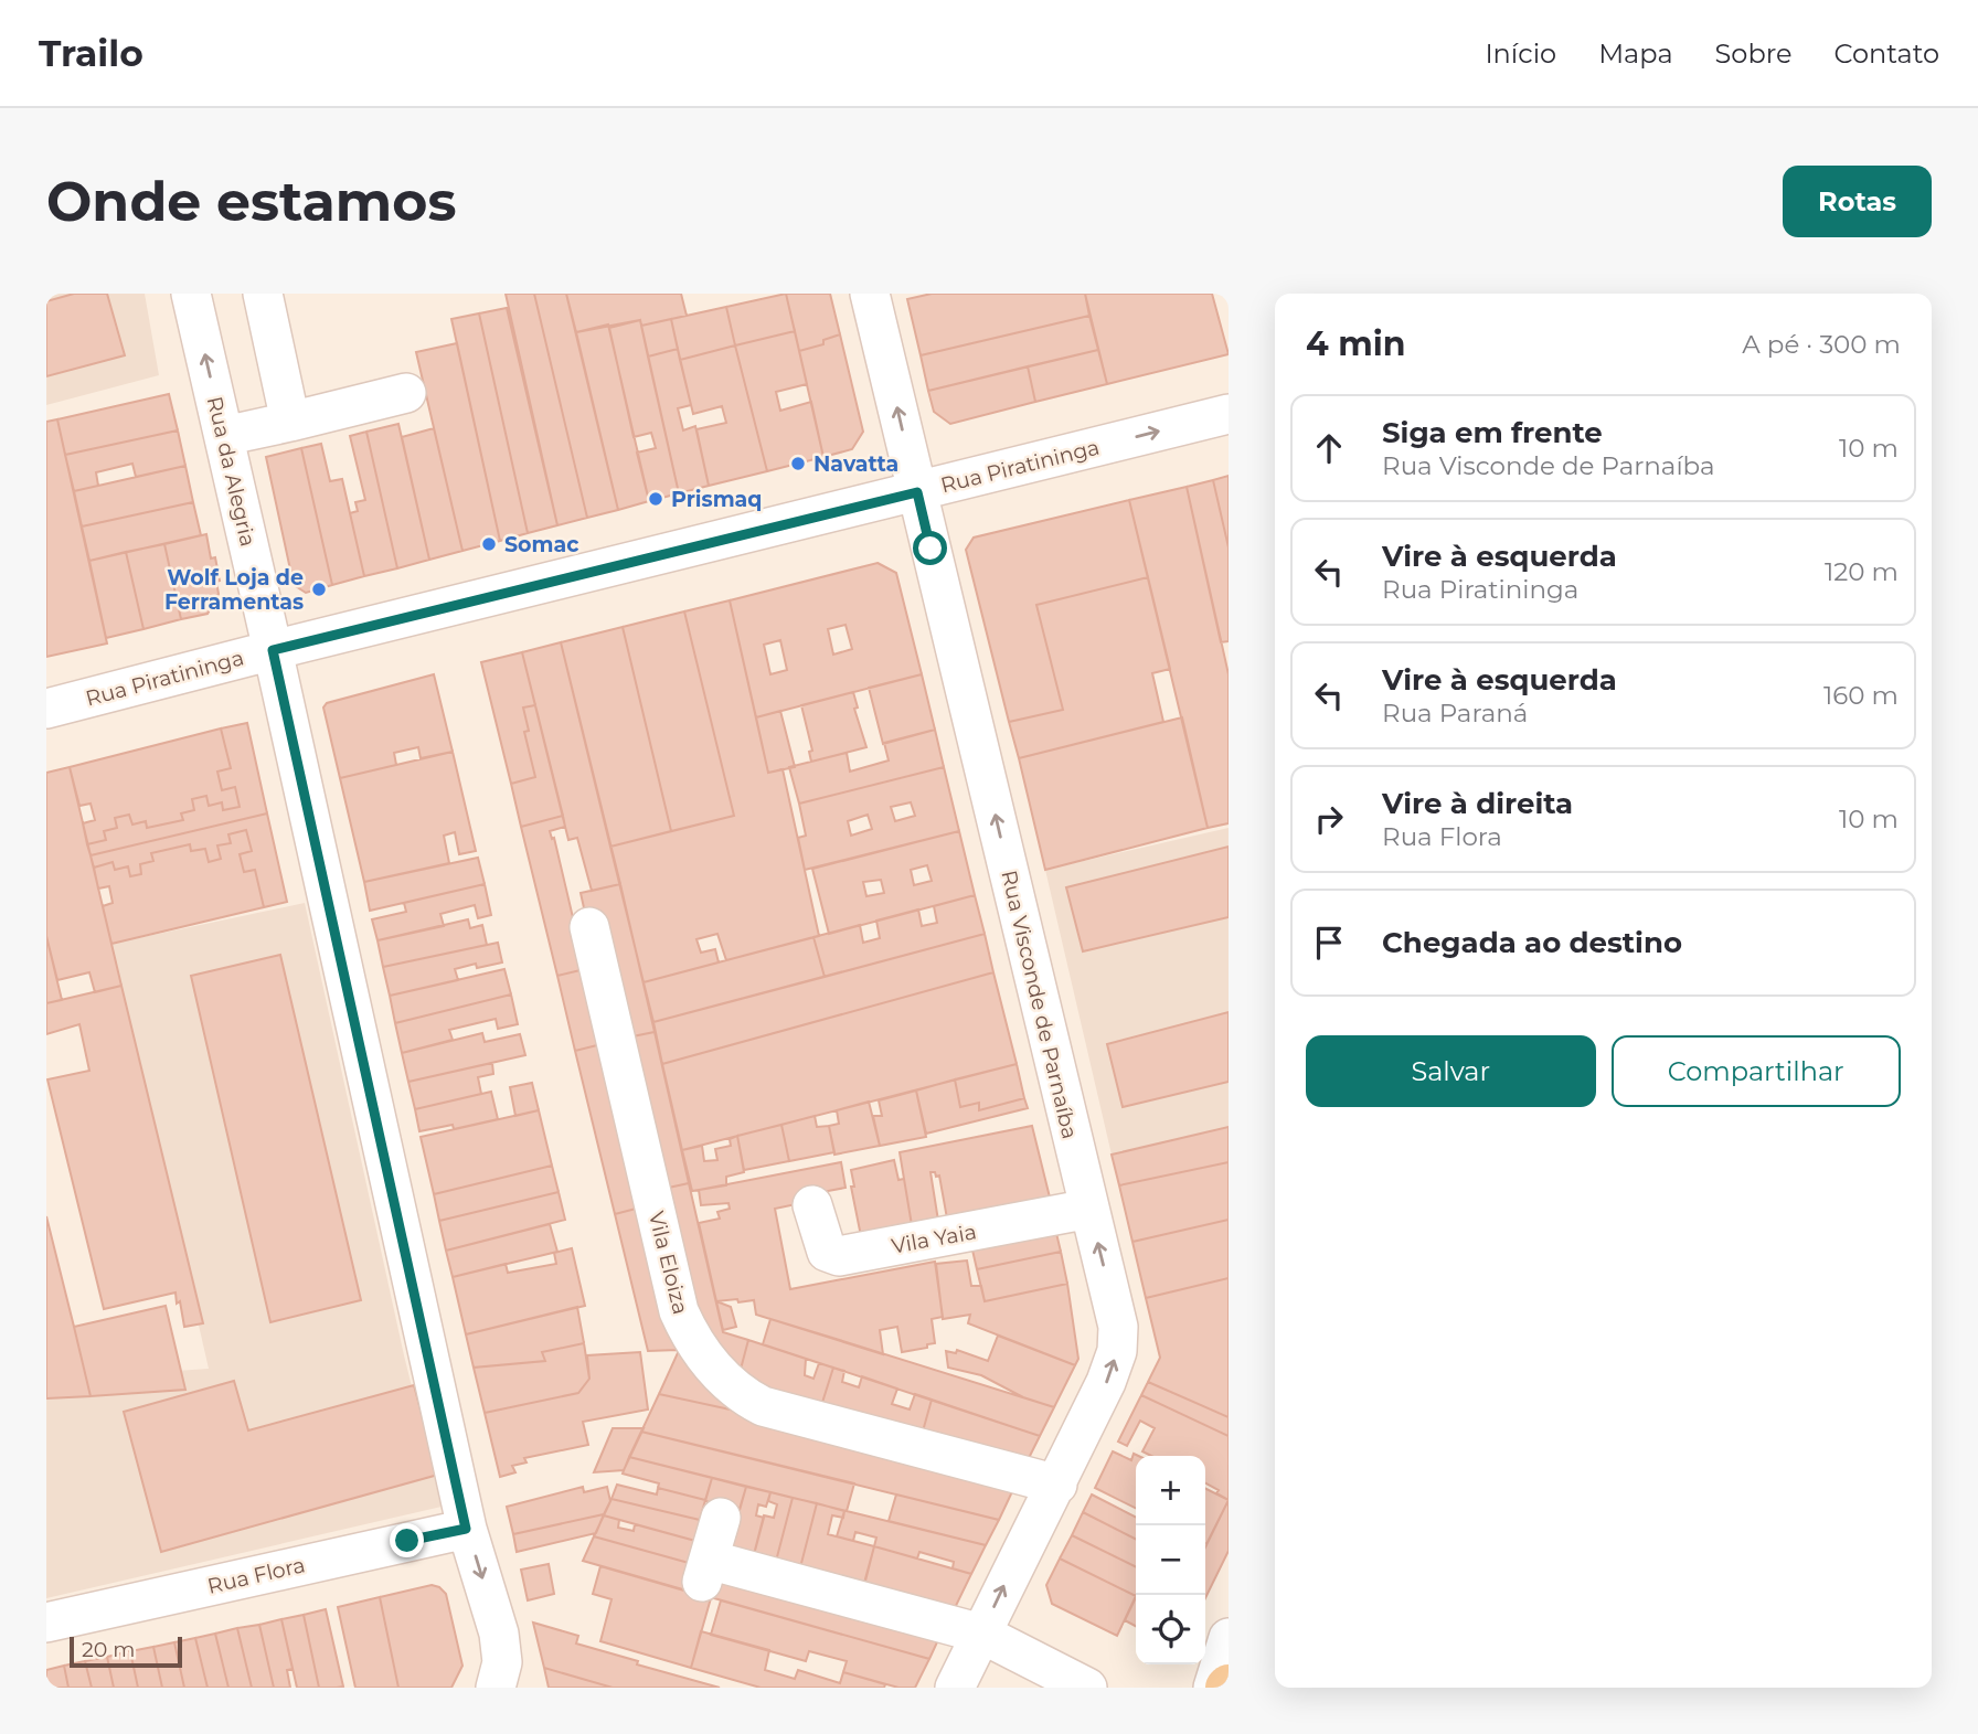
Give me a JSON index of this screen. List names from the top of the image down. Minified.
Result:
{"streets":{"street":["Rua Piratininga","Rua da Alegria","Rua Visconde de Parnaíba","Vila Yaia","Vila Eloiza","Rua Flora"]},"crossings":[["Rua Piratininga","Rua da Alegria"],["Rua Piratininga","Rua Visconde de Parnaíba"],["Rua da Alegria","Rua Flora"],["Rua Visconde de Parnaíba","Vila Yaia"],["Rua Visconde de Parnaíba","Vila Eloiza"]],"one_way":["Rua Visconde de Parnaíba"],"places":["Navatta","Prismaq","Somac","Wolf Loja de Ferramentas"],"scale_bar":"20 m","page":{"header":"Trailo","nav":["Início","Mapa","Sobre","Contato"],"buttons":["Rotas",["Salvar","Compartilhar"]],"title":"Onde estamos","heading":["4 min","A pé · 300 m"],"list":[["Siga em frente","Rua Visconde de Parnaíba","10 m"],["Vire à esquerda","Rua Piratininga","120 m"],["Vire à esquerda","Rua Paraná","160 m"],["Vire à direita","Rua Flora","10 m"],"Chegada ao destino"],"map_buttons":["+","−"],"scale":"20 m"}}
